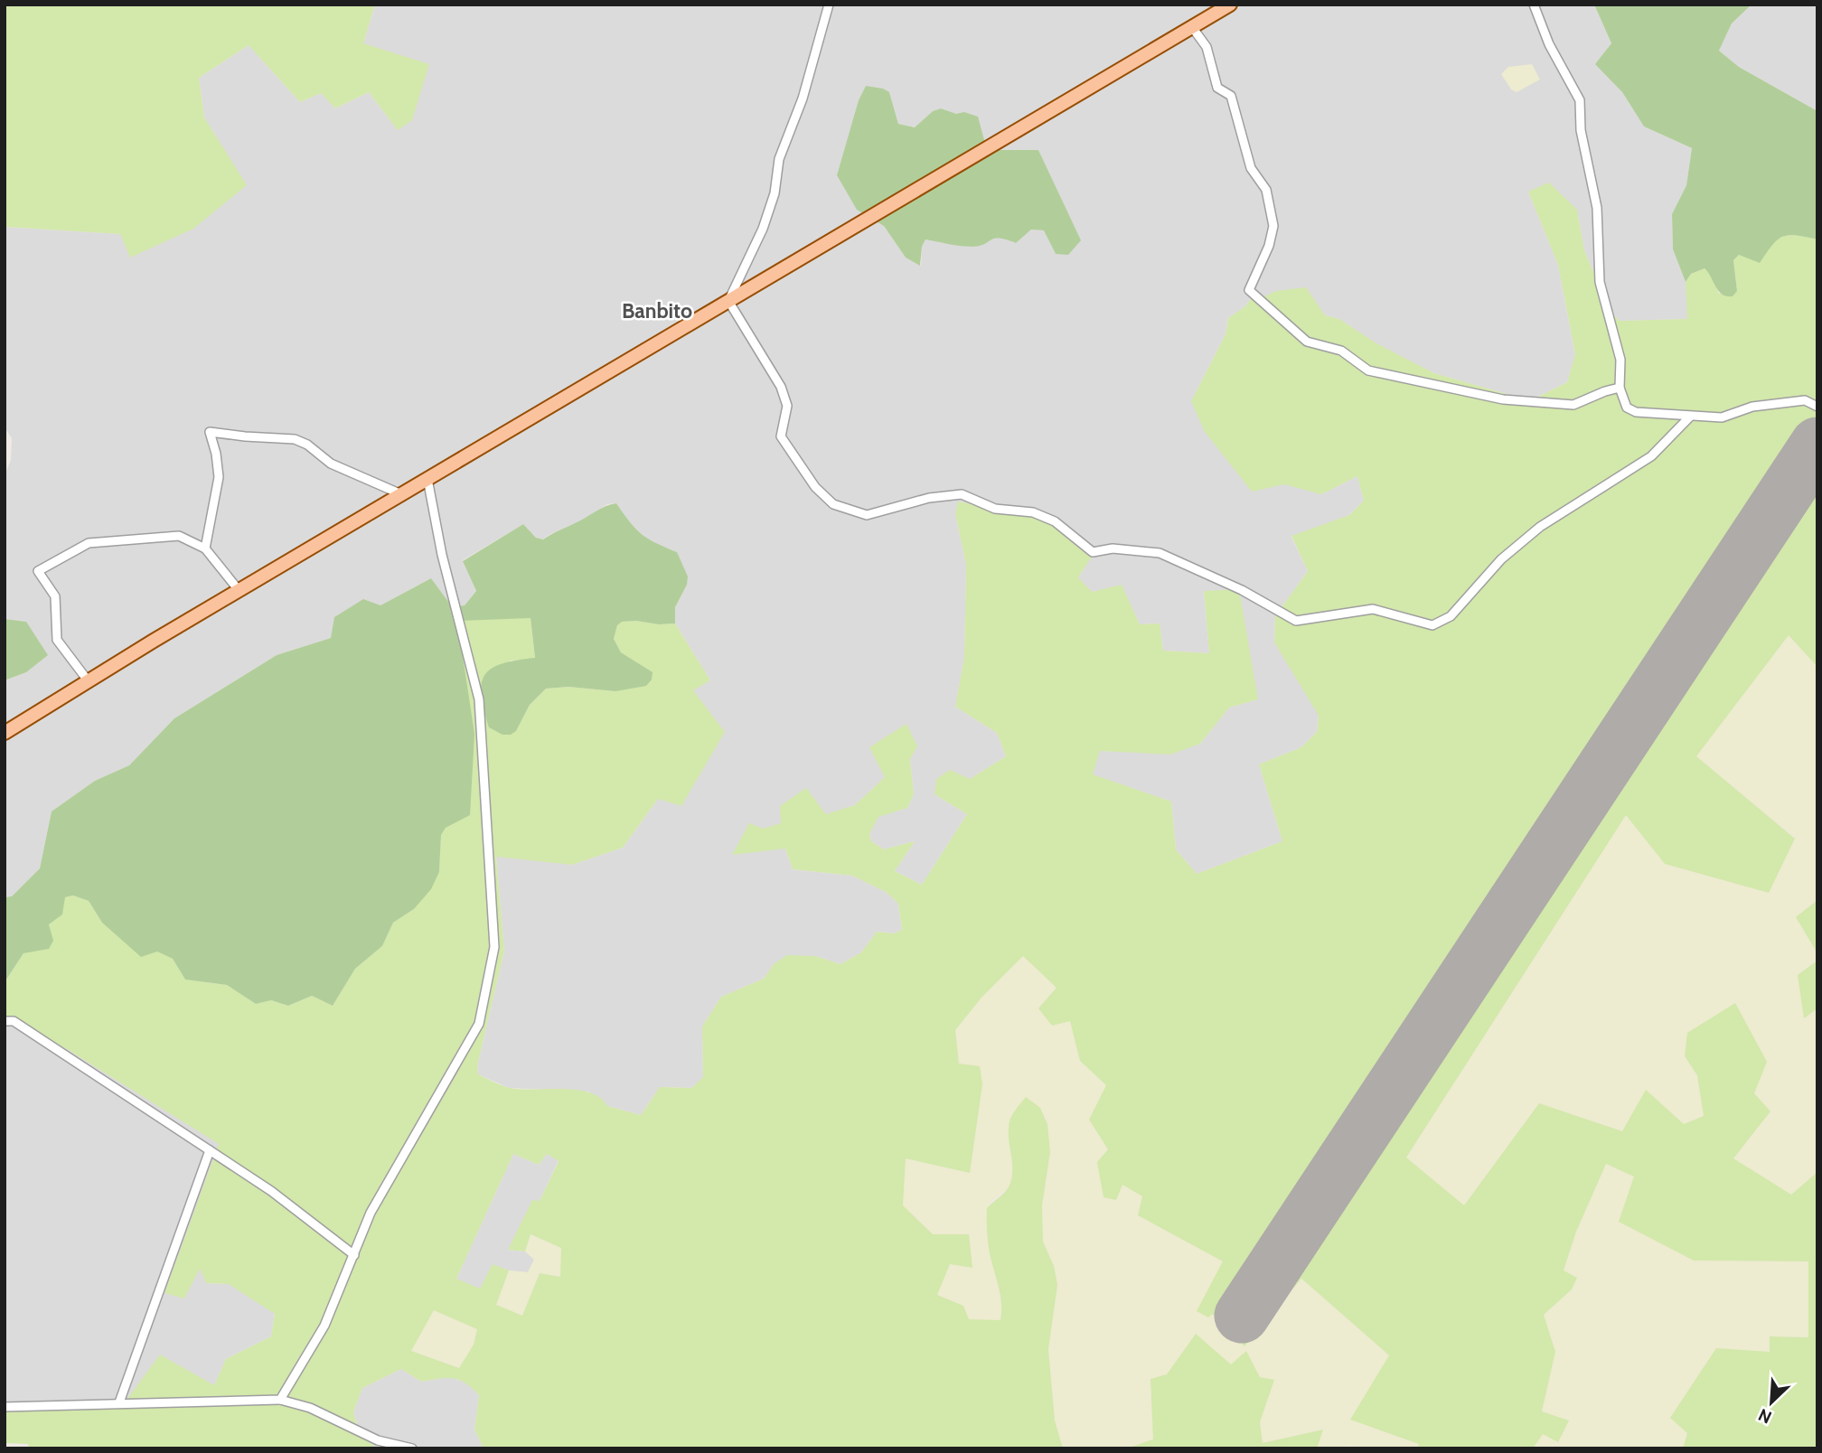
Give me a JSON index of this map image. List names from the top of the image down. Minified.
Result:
{"districts":["Banbito"],"north":"bottom left"}
